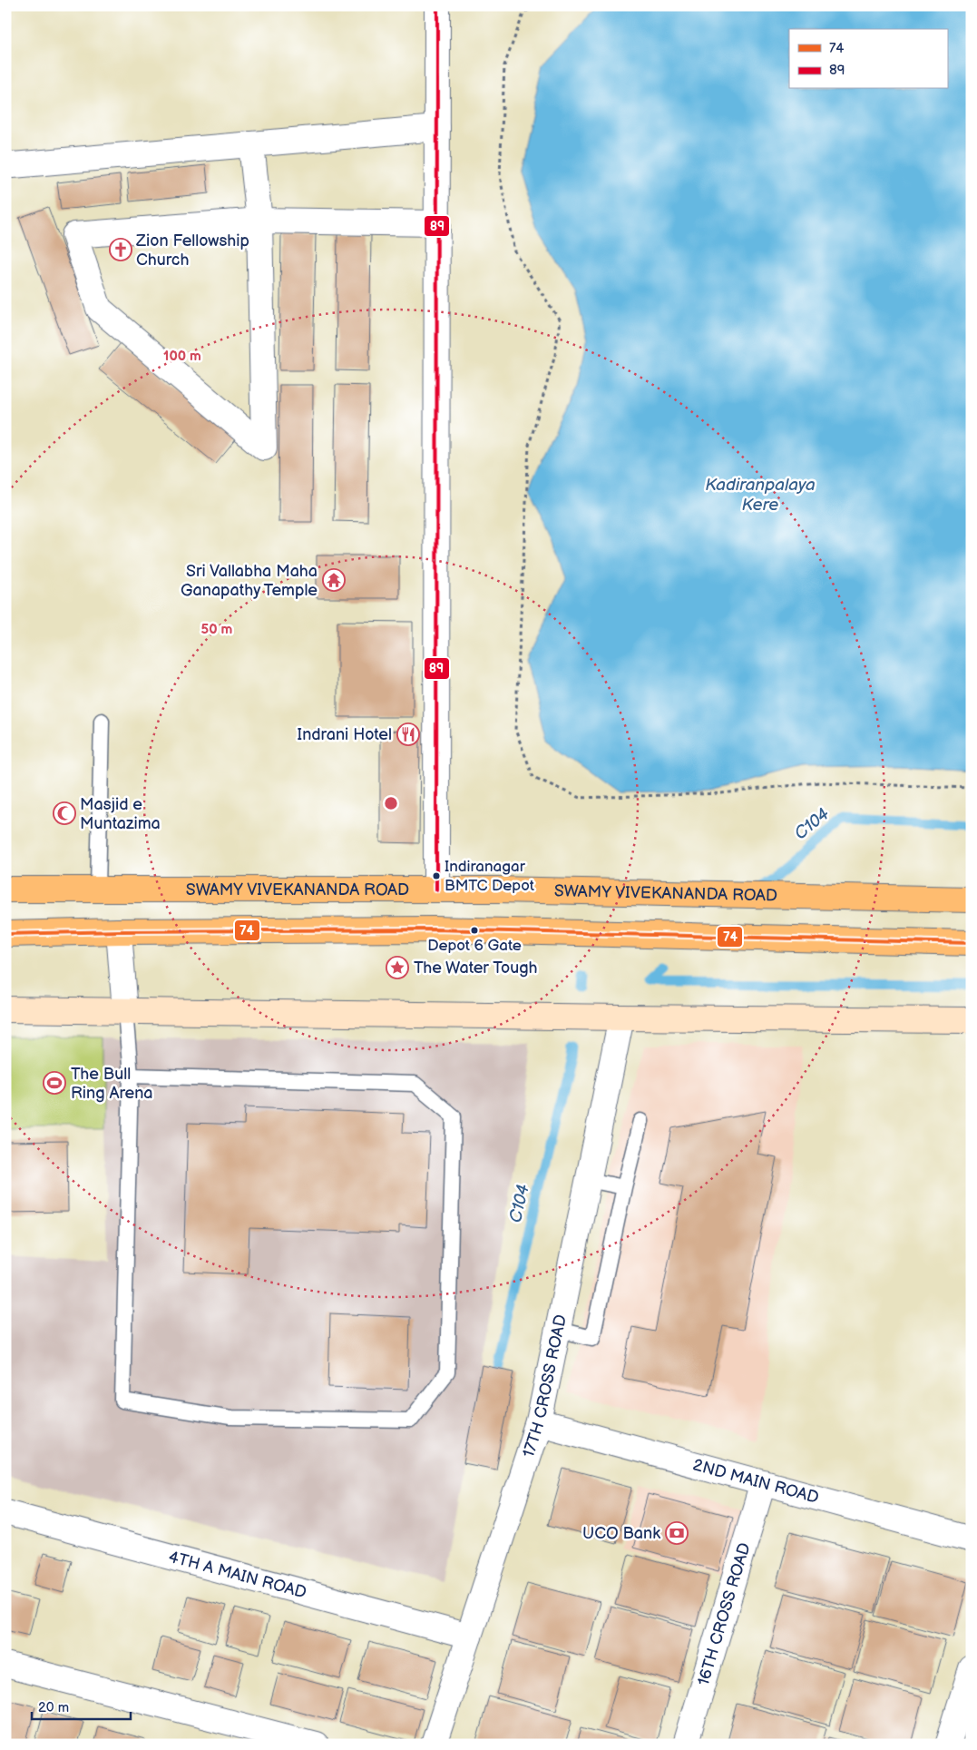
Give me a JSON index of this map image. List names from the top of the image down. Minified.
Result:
{"streets":{"main road":["SWAMY VIVEKANANDA ROAD"],"street":["17TH CROSS ROAD","2ND MAIN ROAD","4TH A MAIN ROAD","16TH CROSS ROAD"]},"crossings":[["17TH CROSS ROAD","2ND MAIN ROAD"],["17TH CROSS ROAD","4TH A MAIN ROAD"],["2ND MAIN ROAD","16TH CROSS ROAD"]],"water":["Kadiranpalaya Kere","C104"],"places":{"church":["Zion Fellowship Church"],"temple":["Sri Vallabha Maha Ganapathy Temple"],"restaurant":["Indrani Hotel"],"mosque":["Masjid e Muntazima"],"other":["Indiranagar BMTC Depot","Depot 6 Gate"],"place":["The Water Tough"],"sports":["The Bull Ring Arena"],"bank":["UCO Bank"]},"lines":["transit line 89","transit line 74"],"legend":["74","89"],"scale_bar":"20 m","rings":["100 m","50 m"]}
